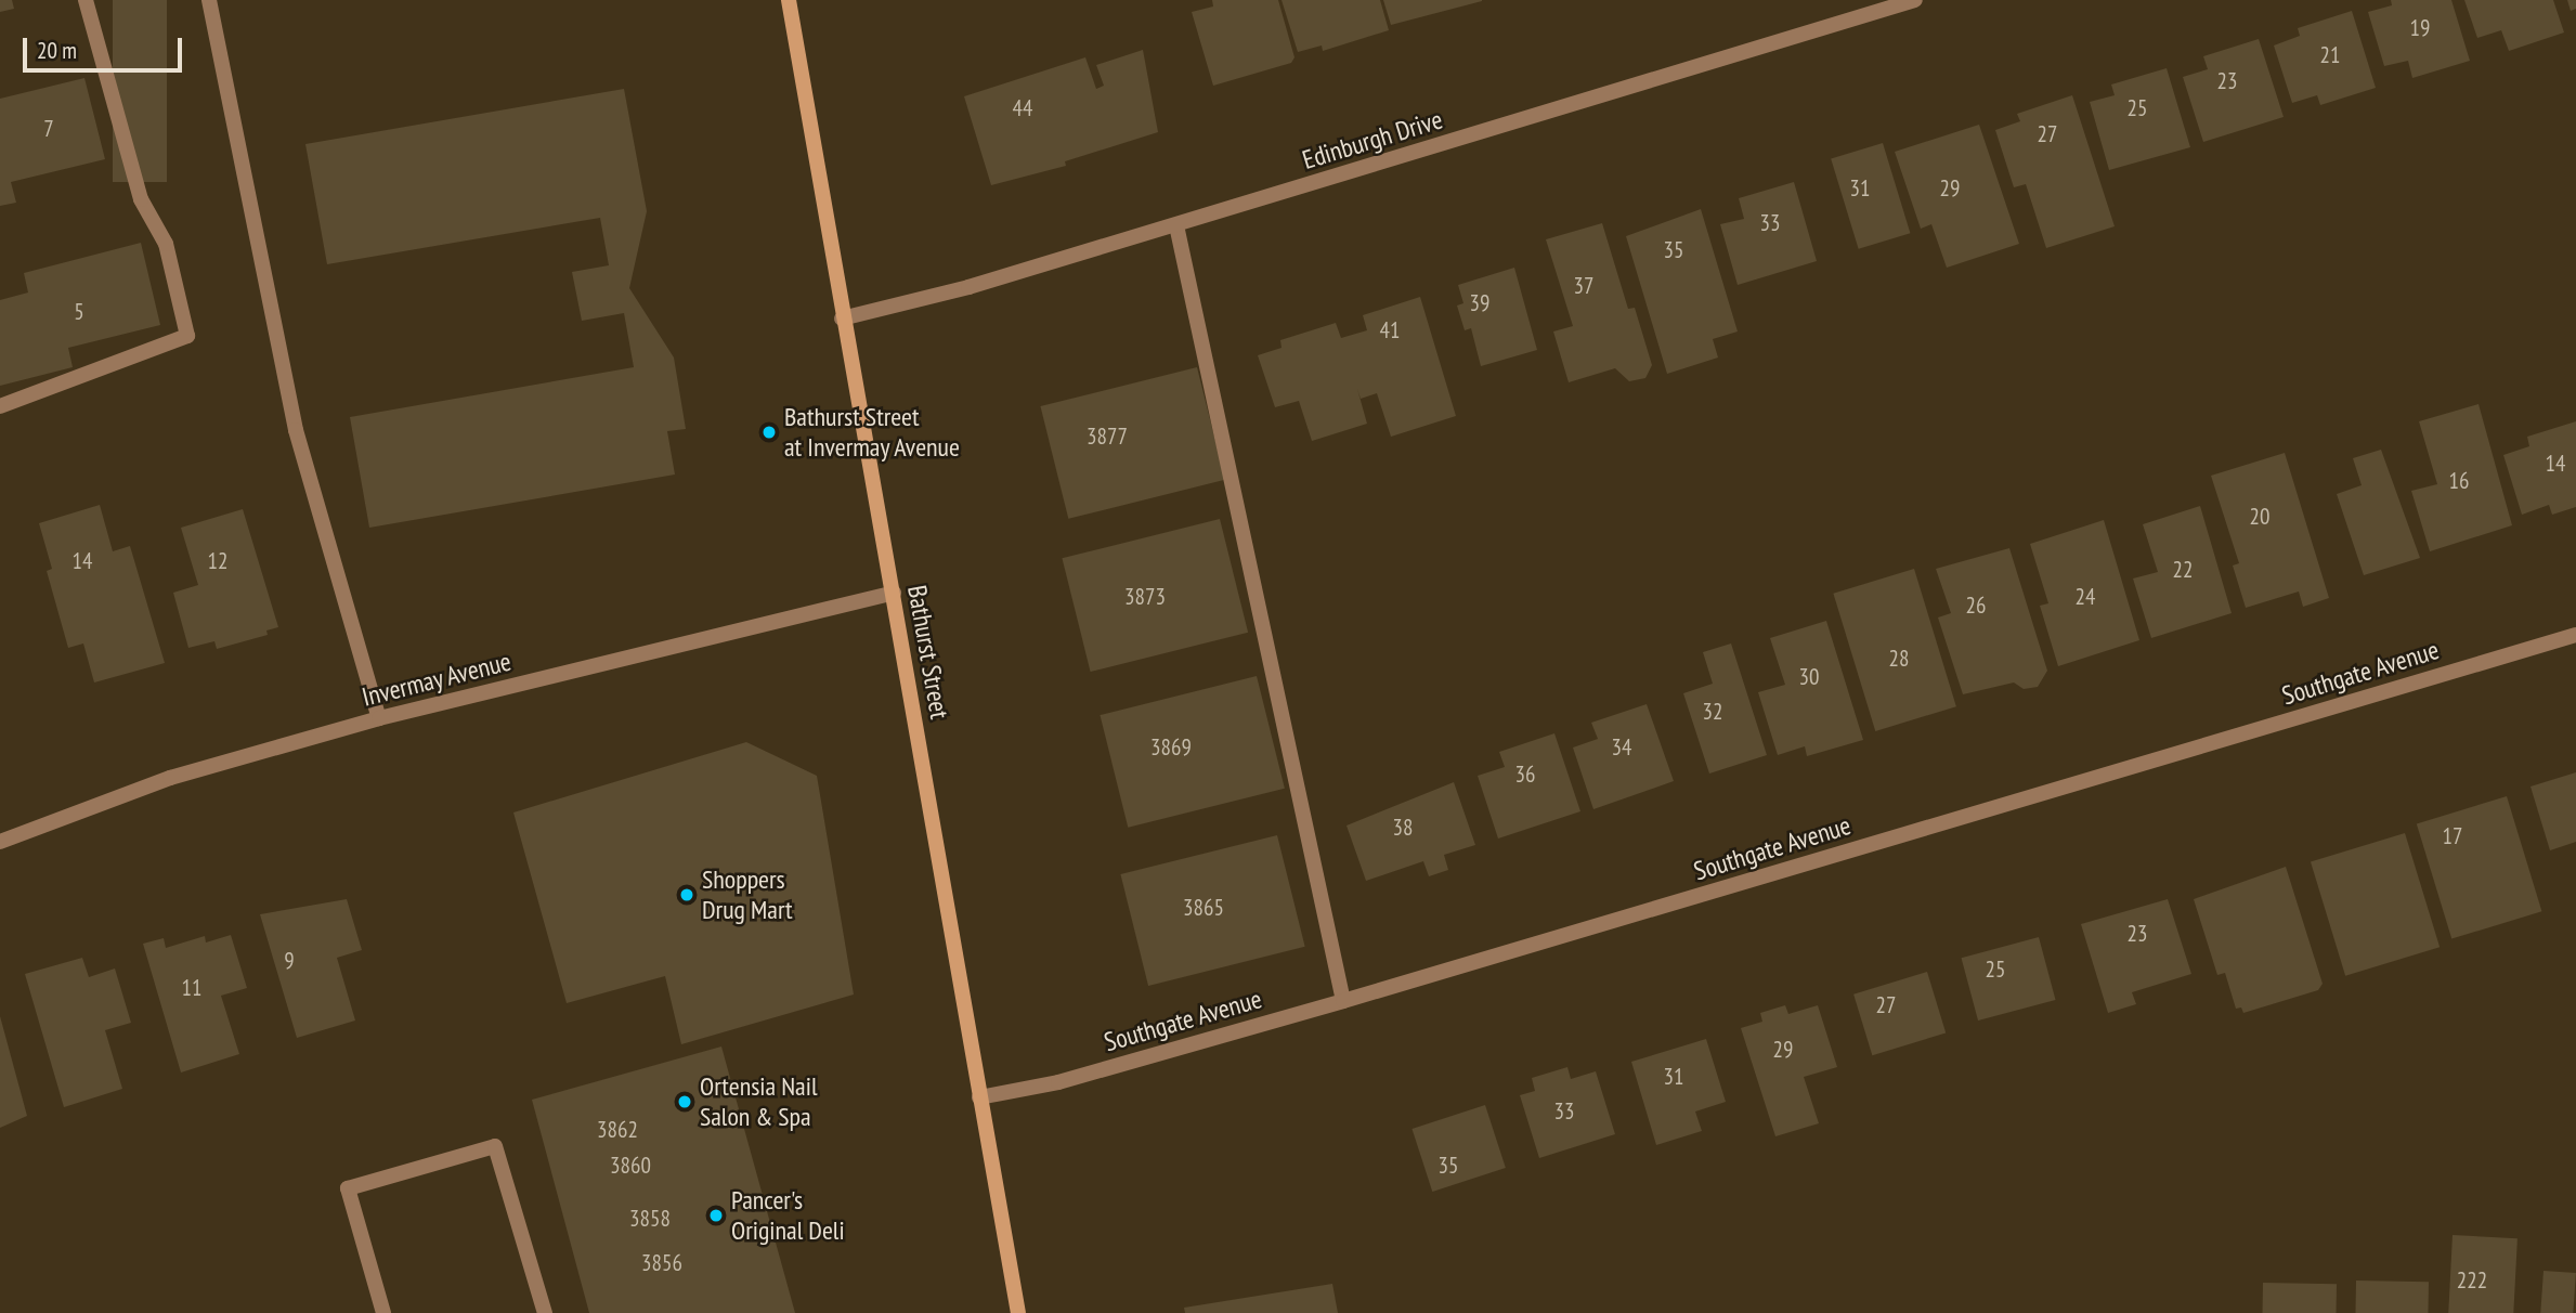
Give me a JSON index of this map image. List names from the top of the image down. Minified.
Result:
{"streets":{"main road":["Bathurst Street"],"street":["Edinburgh Drive","Southgate Avenue","Invermay Avenue"]},"crossings":[["Edinburgh Drive","Bathurst Street"],["Bathurst Street","Southgate Avenue"],["Bathurst Street","Invermay Avenue"]],"places":["Bathurst Street at Invermay Avenue","Shoppers Drug Mart","Ortensia Nail Salon & Spa","Pancer's Original Deli"],"house_numbers":["19","21","23","44","25","7","27","31","29","33","35","37","39","5","41","3877","14","16","20","14","12","22","3873","24","26","28","30","32","3869","34","36","38","17","3865","23","9","25","11","27","29","31","33","3862","3860","35","3858","3856","222"],"scale_bar":"20 m"}
